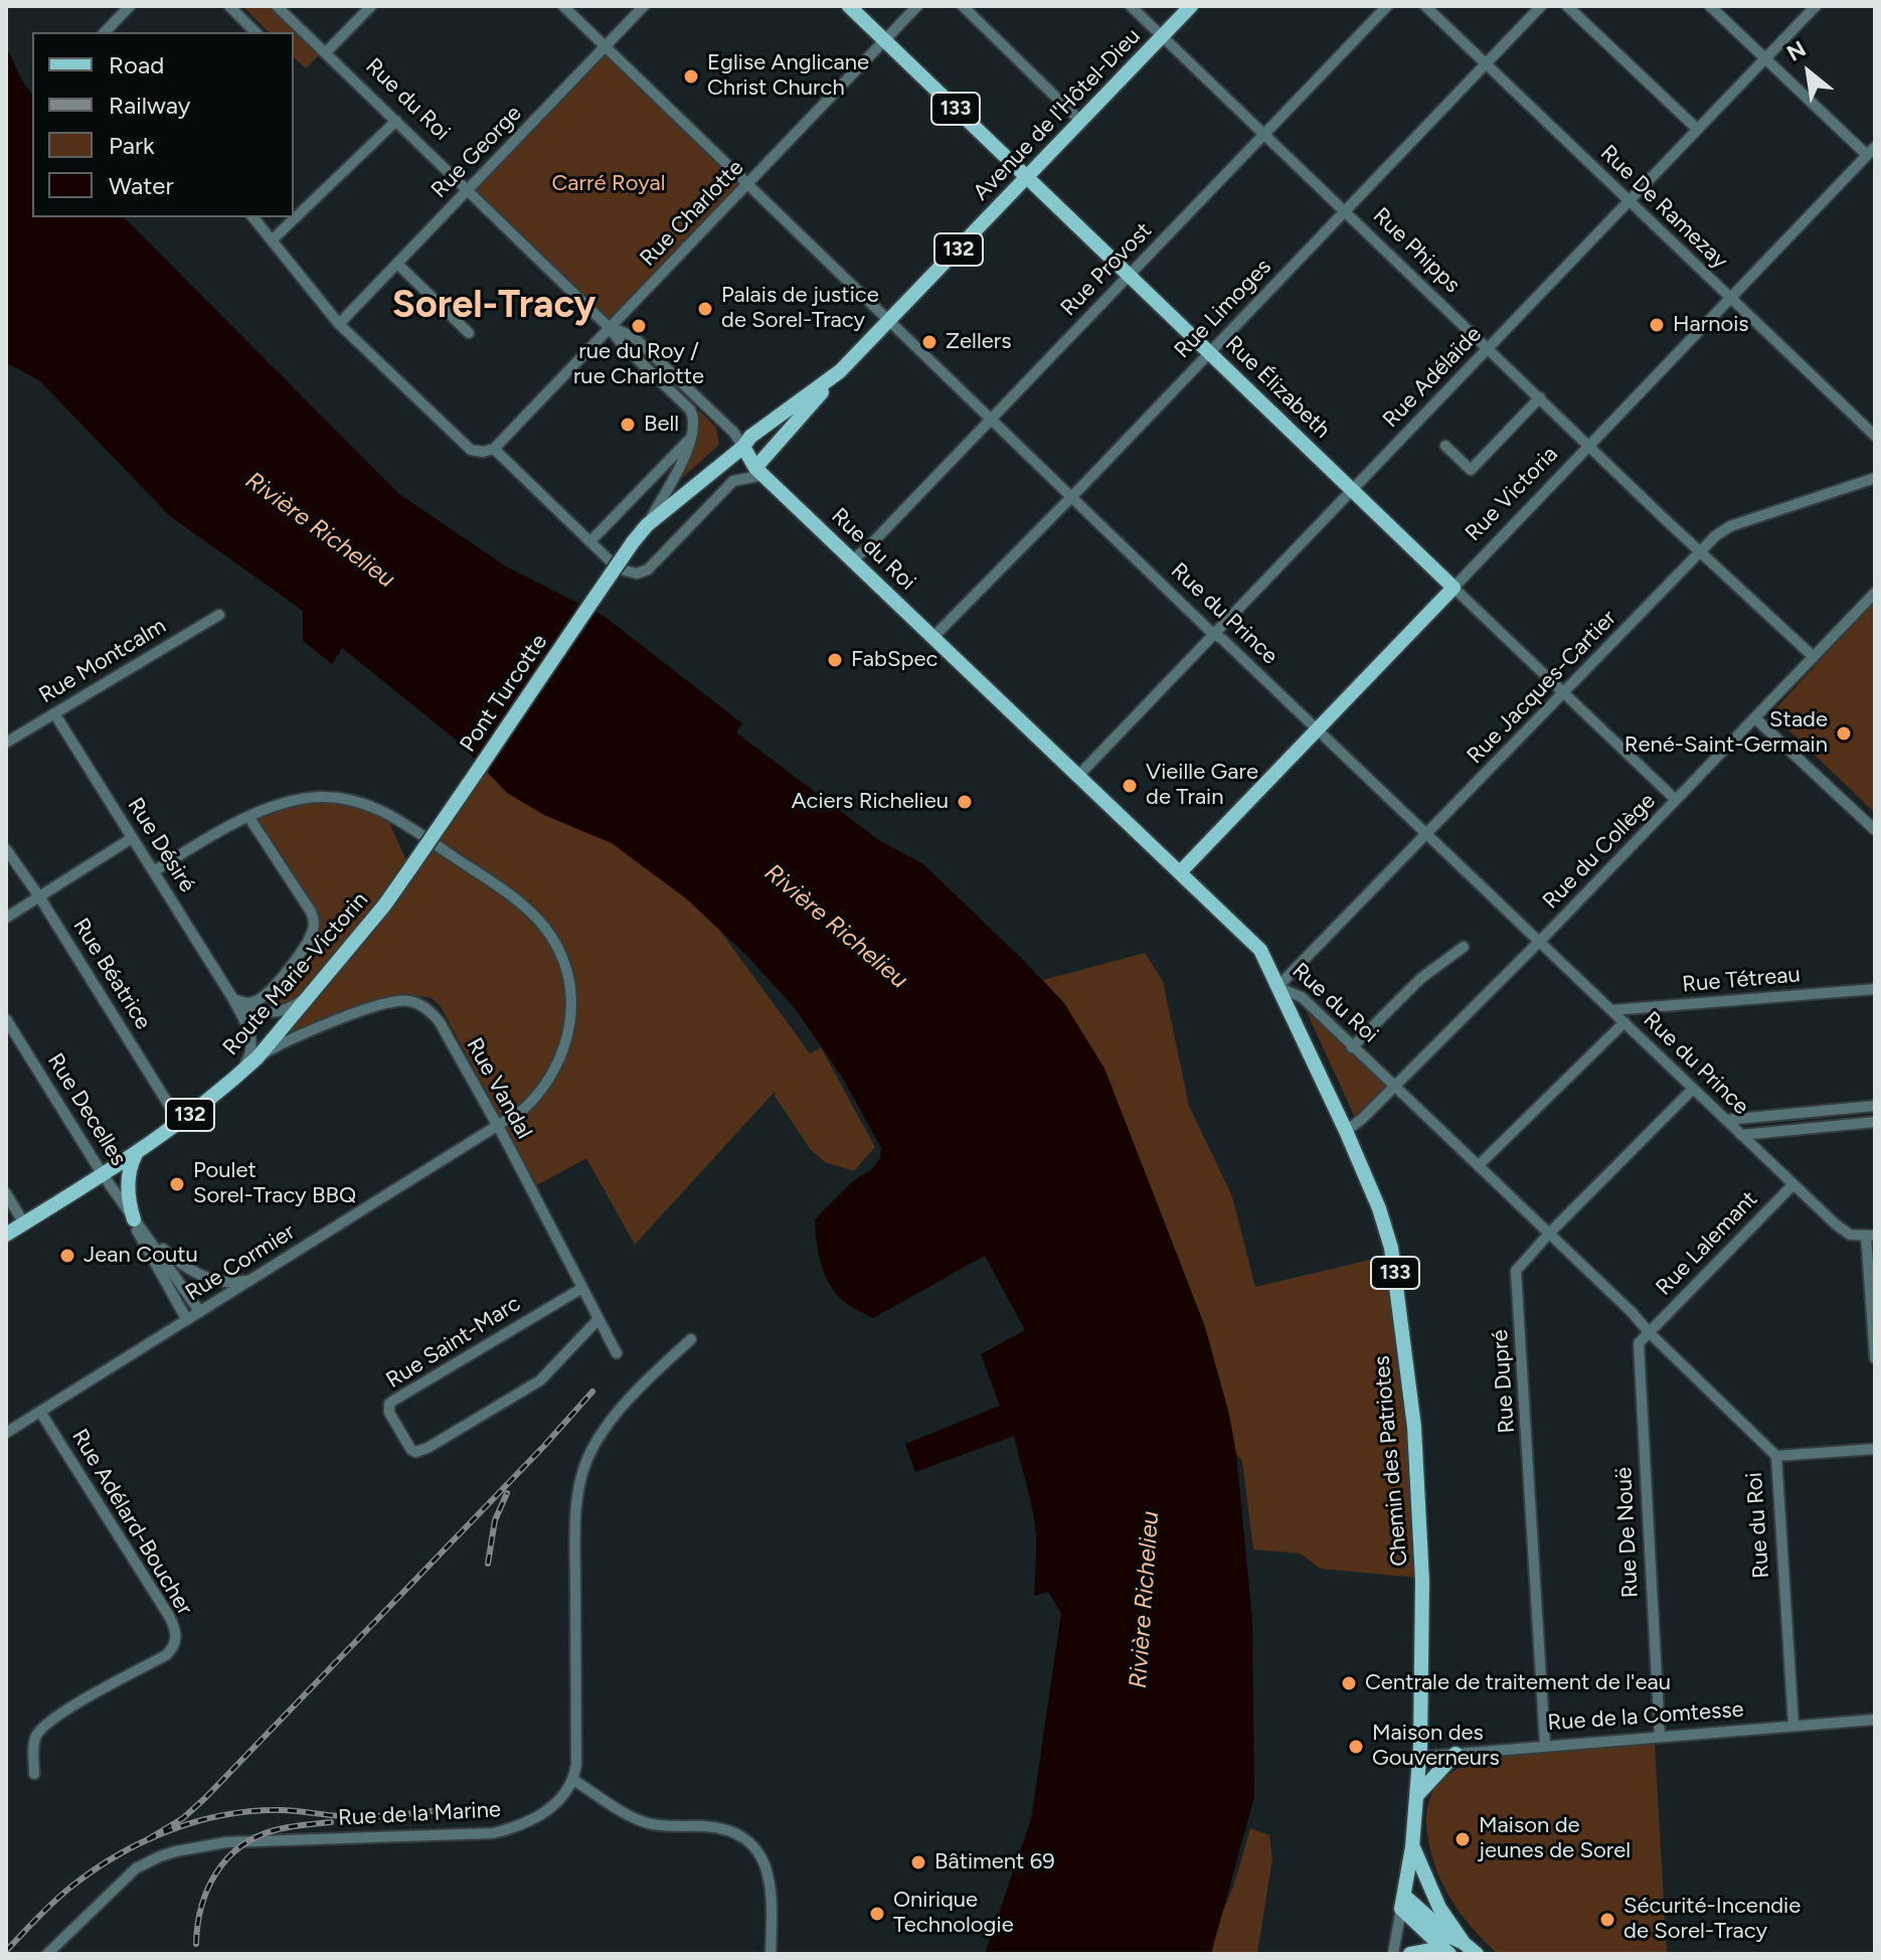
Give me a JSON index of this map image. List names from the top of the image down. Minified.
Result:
{"streets":{"main road":["Rue du Roi","133","Avenue de l'Hôtel-Dieu","132","Rue Élizabeth","Rue Victoria","Pont Turcotte","Route Marie-Victorin","Chemin des Patriotes"],"street":["Rue George","Rue De Ramezay","Rue Charlotte","Rue Phipps","Rue Provost","Rue Limoges","Rue Adélaïde","Rue du Prince","Rue Montcalm","Rue Jacques-Cartier","Rue Désiré","Rue du Collège","Rue Béatrice","Rue Tétreau","Rue Vandal","Rue Decelles","Rue Lalemant","Rue Cormier","Rue Saint-Marc","Rue Dupré","Rue Adélard-Boucher","Rue De Nouë","Rue de la Comtesse","Rue de la Marine"]},"crossings":[["Rue du Roi","Avenue de l'Hôtel-Dieu"],["Rue du Roi","Rue George"],["Rue du Roi","Rue Charlotte"],["Rue du Roi","Rue Provost"],["Rue du Roi","Rue Limoges"],["Rue du Roi","Rue Adélaïde"],["Rue du Roi","Rue Victoria"],["Rue du Roi","Rue Jacques-Cartier"],["Rue du Roi","Rue du Collège"],["Rue du Roi","Rue Lalemant"],["Rue du Roi","Rue Dupré"],["Rue du Roi","Chemin des Patriotes"],["Rue du Roi","Rue De Nouë"],["Rue du Roi","Rue de la Comtesse"],["Avenue de l'Hôtel-Dieu","Rue Phipps"],["Avenue de l'Hôtel-Dieu","Rue Élizabeth"],["Avenue de l'Hôtel-Dieu","Rue du Prince"],["Avenue de l'Hôtel-Dieu","Pont Turcotte"],["Rue George","Rue du Prince"],["Rue De Ramezay","Rue Limoges"],["Rue De Ramezay","Rue Adélaïde"],["Rue De Ramezay","Rue Victoria"],["Rue Charlotte","Rue Élizabeth"],["Rue Charlotte","Rue du Prince"],["Rue Phipps","Rue Provost"],["Rue Phipps","Rue Limoges"],["Rue Phipps","Rue Adélaïde"],["Rue Phipps","Rue Victoria"],["Rue Phipps","Rue Jacques-Cartier"],["Rue Phipps","Rue du Collège"],["Rue Provost","Rue Élizabeth"],["Rue Provost","Rue du Prince"],["Rue Limoges","Rue Élizabeth"],["Rue Limoges","Rue du Prince"],["Rue Adélaïde","Rue Élizabeth"],["Rue Adélaïde","Rue du Prince"],["Rue Élizabeth","Rue Victoria"],["Rue Élizabeth","Rue Jacques-Cartier"],["Rue Élizabeth","Rue du Collège"],["Rue Victoria","Rue du Prince"],["Rue du Prince","Rue Jacques-Cartier"],["Rue du Prince","Rue du Collège"],["Rue du Prince","Rue Tétreau"],["Rue du Prince","Rue Lalemant"],["Rue du Prince","Rue Dupré"],["Rue Montcalm","Rue Désiré"],["Rue Jacques-Cartier","Chemin des Patriotes"],["Pont Turcotte","Route Marie-Victorin"],["Rue Désiré","Route Marie-Victorin"],["Rue Désiré","Rue Cormier"],["Rue du Collège","Chemin des Patriotes"],["Rue Béatrice","Route Marie-Victorin"],["Route Marie-Victorin","Rue Vandal"],["Route Marie-Victorin","Rue Decelles"],["Rue Vandal","Rue Cormier"],["Rue Vandal","Rue Saint-Marc"],["Rue Decelles","Rue Cormier"],["Rue Lalemant","Rue De Nouë"],["Rue Cormier","Rue Adélard-Boucher"],["Rue Dupré","Rue de la Comtesse"],["Chemin des Patriotes","Rue de la Comtesse"],["Rue De Nouë","Rue de la Comtesse"]],"districts":["Sorel-Tracy"],"water":["Rivière Richelieu"],"parks":["Carré Royal"],"places":["Eglise Anglicane Christ Church","Palais de justice de Sorel-Tracy","Harnois","rue du Roy / rue Charlotte","Zellers","Bell","FabSpec","Stade René-Saint-Germain","Vieille Gare de Train","Aciers Richelieu","Poulet Sorel-Tracy BBQ","Jean Coutu","Centrale de traitement de l'eau","Maison des Gouverneurs","Maison de jeunes de Sorel","Bâtiment 69","Onirique Technologie","Sécurité-Incendie de Sorel-Tracy"],"legend":["Road","Railway","Park","Water"],"north":"top left"}
